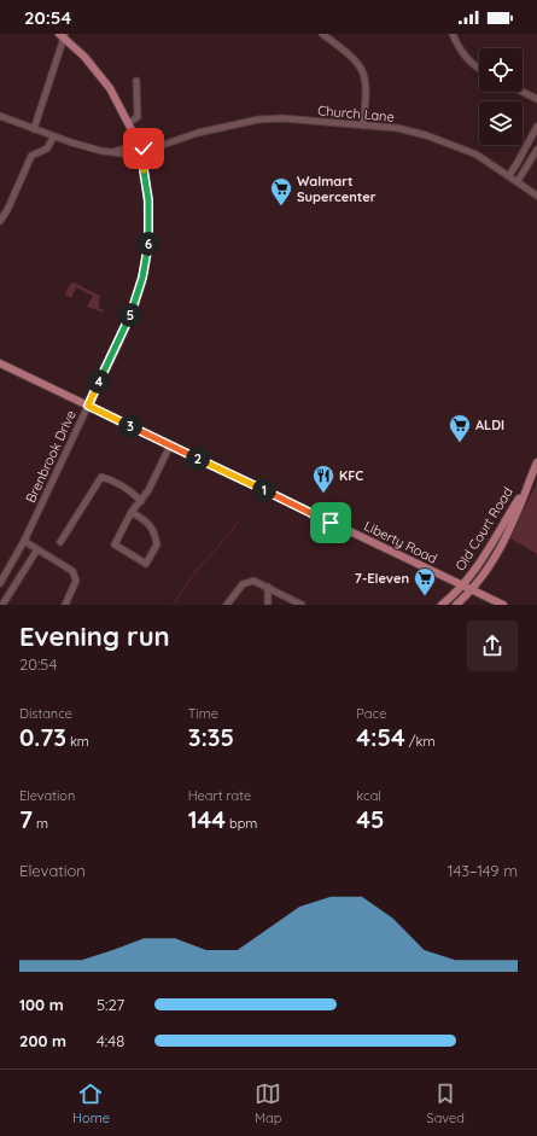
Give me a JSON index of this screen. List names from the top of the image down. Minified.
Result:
{"streets":{"main road":["Brenbrook Drive","Old Court Road","Liberty Road"],"street":["Church Lane"]},"crossings":[["Church Lane","Brenbrook Drive"],["Brenbrook Drive","Liberty Road"],["Old Court Road","Liberty Road"]],"places":{"supermarket":["Walmart Supercenter","ALDI","7-Eleven"],"restaurant":["KFC"]},"page":{"status":"20:54","pins":["6","5","4","3","2","1"],"heading":["Evening run","20:54"],"stats":[["Distance","0.73 km"],["Time","3:35"],["Pace","4:54 /km"],["Elevation","7 m"],["Heart rate","144 bpm"],["kcal","45"]],"chart":["Elevation","143–149 m"],"list":[{"name":"100 m","note":"5:27"},{"name":"200 m","note":"4:48"}],"tabs":["Home","Map","Saved"]}}
